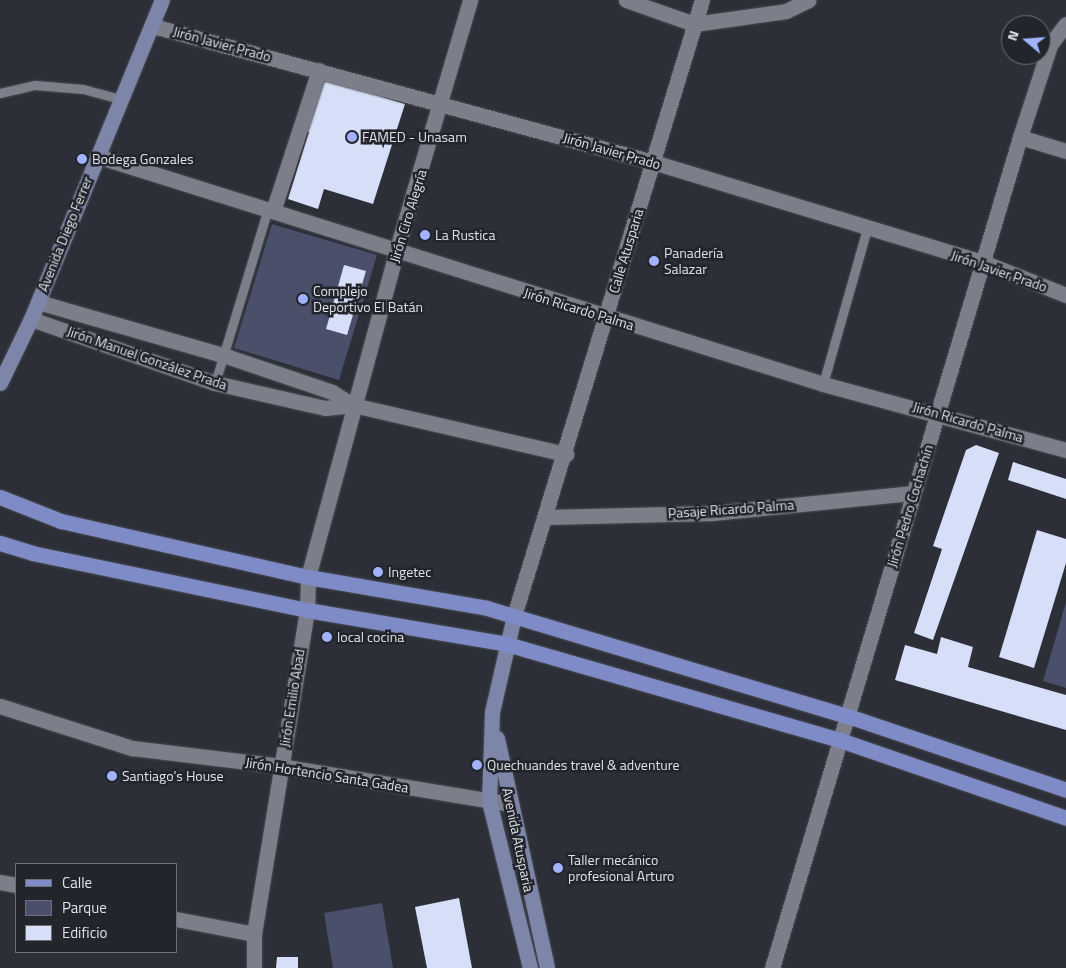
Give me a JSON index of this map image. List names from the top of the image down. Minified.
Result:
{"streets":{"main road":["Avenida Diego Ferrer","Avenida Atusparia"],"street":["Jirón Javier Prado","Jirón Ciro Alegría","Calle Atusparia","Jirón Ricardo Palma","Jirón Manuel González Prada","Jirón Pedro Cochachín","Pasaje Ricardo Palma","Jirón Emilio Abad","Jirón Hortencio Santa Gadea"]},"crossings":[["Jirón Javier Prado","Jirón Ciro Alegría"],["Jirón Javier Prado","Avenida Diego Ferrer"],["Jirón Javier Prado","Calle Atusparia"],["Jirón Javier Prado","Jirón Pedro Cochachín"],["Jirón Ciro Alegría","Jirón Ricardo Palma"],["Jirón Ciro Alegría","Jirón Manuel González Prada"],["Jirón Ciro Alegría","Jirón Emilio Abad"],["Avenida Diego Ferrer","Jirón Ricardo Palma"],["Avenida Diego Ferrer","Jirón Manuel González Prada"],["Calle Atusparia","Jirón Ricardo Palma"],["Calle Atusparia","Jirón Manuel González Prada"],["Calle Atusparia","Pasaje Ricardo Palma"],["Calle Atusparia","Avenida Atusparia"],["Jirón Ricardo Palma","Jirón Pedro Cochachín"],["Jirón Pedro Cochachín","Pasaje Ricardo Palma"],["Jirón Emilio Abad","Jirón Hortencio Santa Gadea"],["Jirón Hortencio Santa Gadea","Avenida Atusparia"]],"places":["FAMED - Unasam","Bodega Gonzales","La Rustica","Panadería Salazar","Complejo Deportivo El Batán","Ingetec","local cocina","Quechuandes travel & adventure","Santiago's House","Taller mecánico profesional Arturo"],"legend":["Calle","Parque","Edificio"],"north":"left"}
